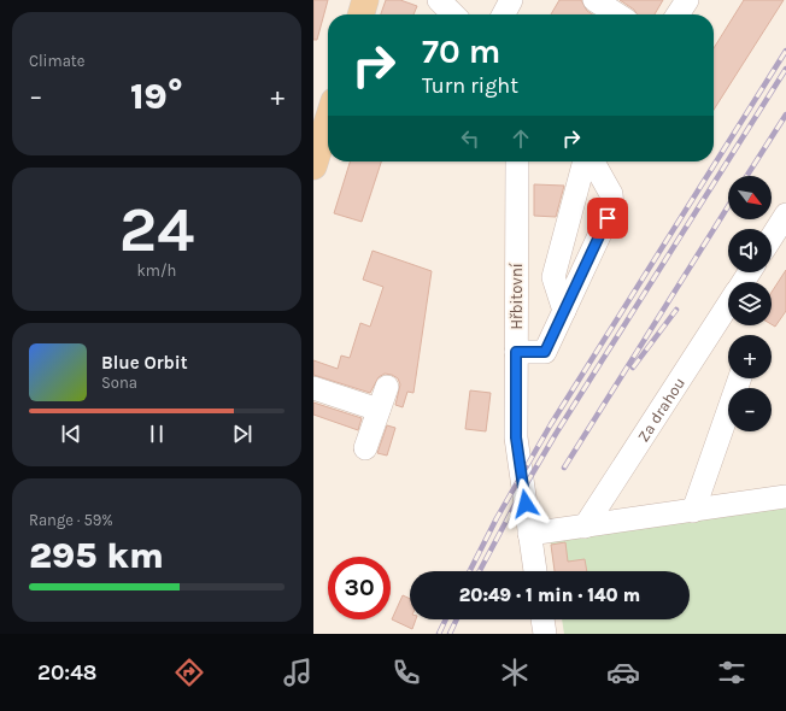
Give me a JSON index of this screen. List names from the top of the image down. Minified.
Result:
{"streets":{"street":["Hřbitovní","Za drahou"]},"north":"bottom right","page":{"tile":["Climate",["24","km/h"],["Range · 59%","295 km"]],"turn":["70 m","Turn right"],"heat":["−","19°","+"],"map_buttons":["+","−"],"song":["Blue Orbit","Sona"],"limit":"30","trip":"20:49 · 1 min · 140 m","tabs":"20:48"}}
